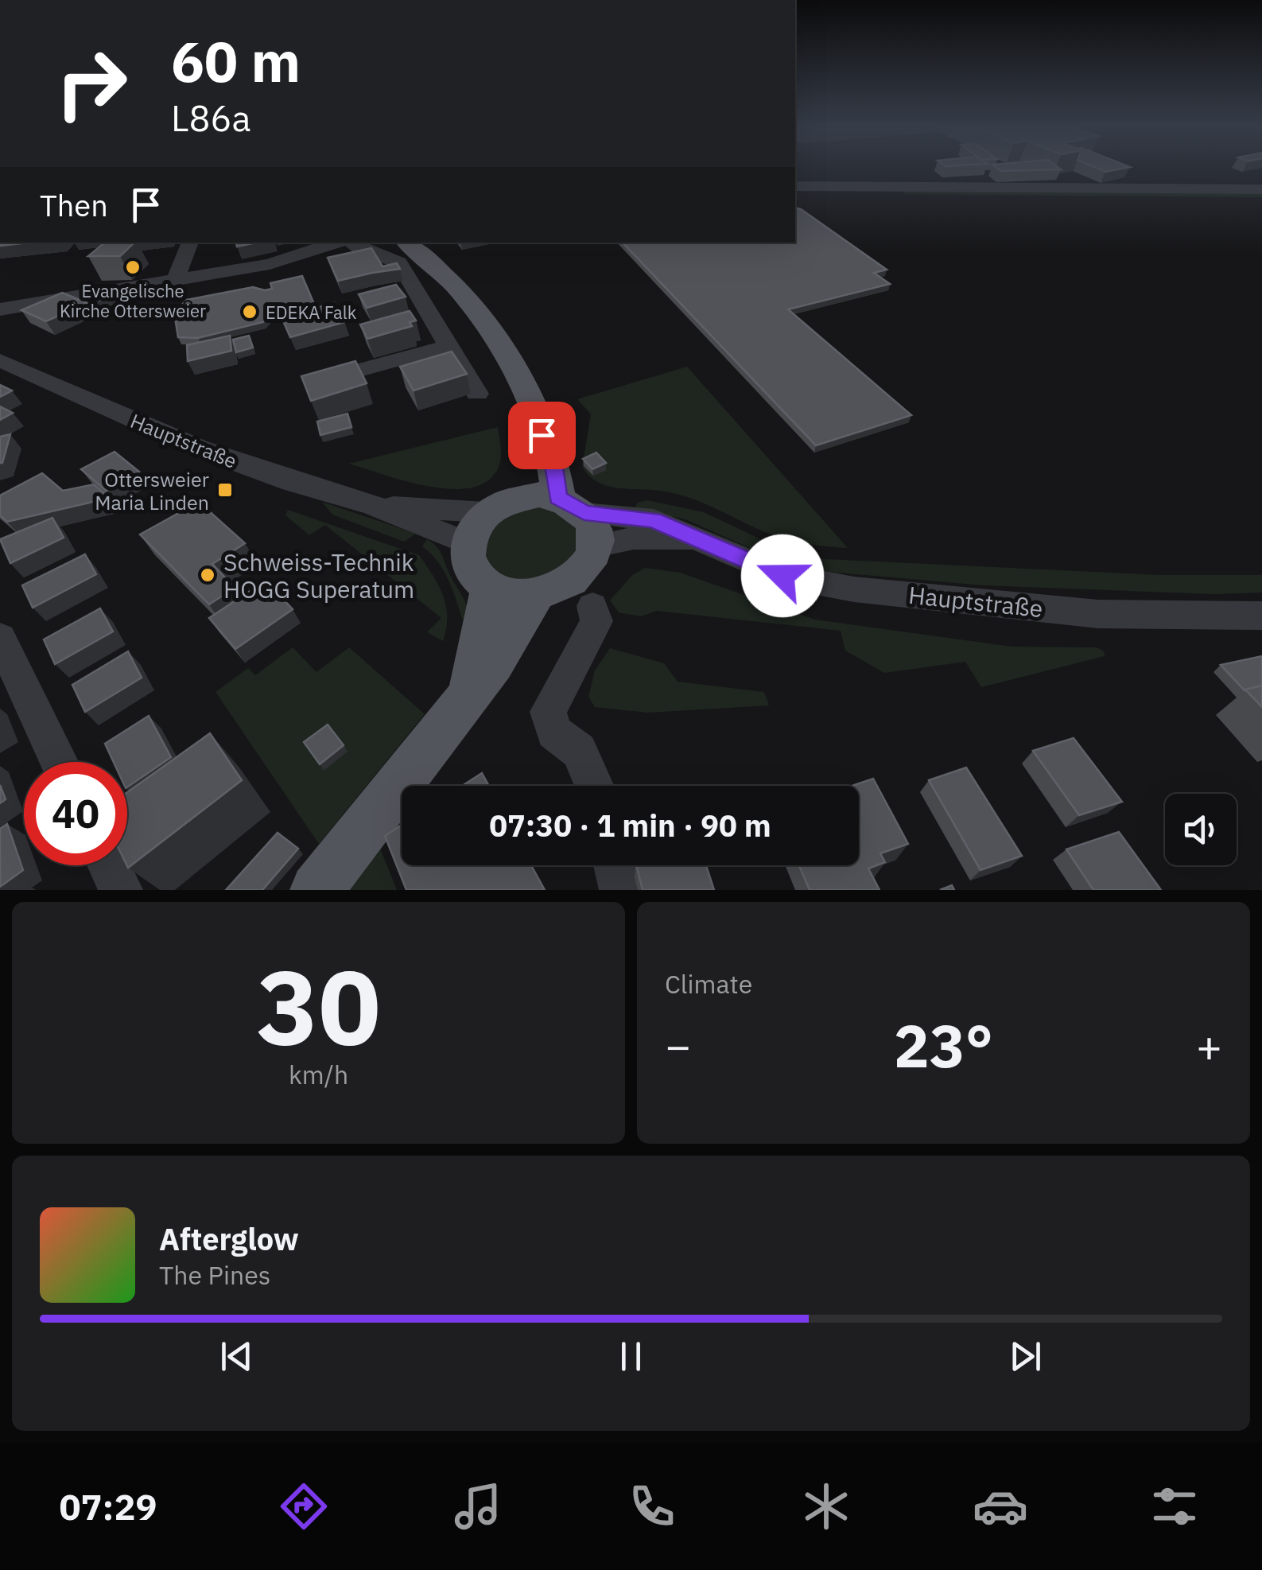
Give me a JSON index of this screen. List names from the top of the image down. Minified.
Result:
{"streets":{"street":["Hauptstraße"]},"places":{"other":["Evangelische Kirche Ottersweier","EDEKA Falk","Schweiss-Technik HOGG Superatum"],"transit":["Ottersweier Maria Linden"]},"page":{"turn":["60 m","L86a"],"then":"Then","limit":"40","trip":"07:30 · 1 min · 90 m","tile":[["30","km/h"],"Climate"],"heat":["−","23°","+"],"song":["Afterglow","The Pines"],"tabs":"07:29"}}
